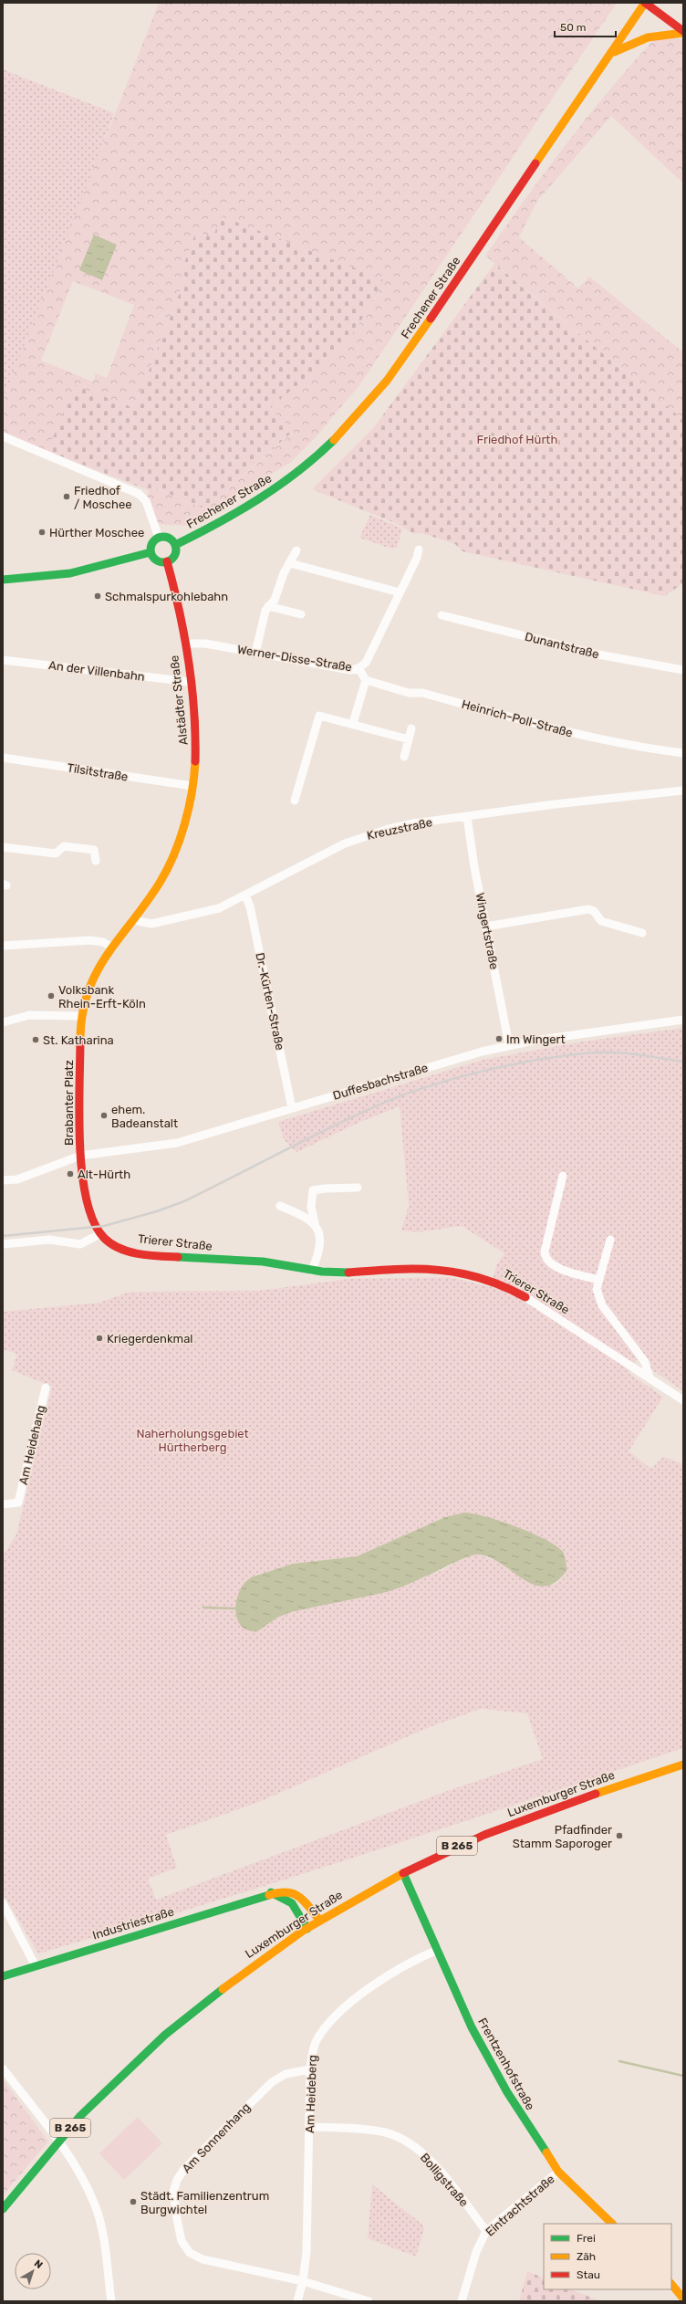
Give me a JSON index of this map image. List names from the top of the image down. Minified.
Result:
{"streets":{"main road":["Frechener Straße","Alstädter Straße","Brabanter Platz","Trierer Straße","Luxemburger Straße","B 265","Industriestraße","Frentzenhofstraße"],"street":["Dunantstraße","Werner-Disse-Straße","An der Villenbahn","Heinrich-Poll-Straße","Tilsitstraße","Kreuzstraße","Wingertstraße","Dr.-Kürten-Straße","Duffesbachstraße","Am Heidehang","Am Heideberg","Am Sonnenhang","Bolligstraße","Eintrachtstraße"]},"crossings":[["Frechener Straße","Alstädter Straße"],["Werner-Disse-Straße","Alstädter Straße"],["An der Villenbahn","Alstädter Straße"],["Alstädter Straße","Tilsitstraße"],["Alstädter Straße","Kreuzstraße"],["Alstädter Straße","Brabanter Platz"],["Kreuzstraße","Wingertstraße"],["Kreuzstraße","Dr.-Kürten-Straße"],["Wingertstraße","Duffesbachstraße"],["Dr.-Kürten-Straße","Duffesbachstraße"],["Duffesbachstraße","Brabanter Platz"],["Duffesbachstraße","Trierer Straße"],["Brabanter Platz","Trierer Straße"],["Luxemburger Straße","Industriestraße"],["Luxemburger Straße","Frentzenhofstraße"],["Frentzenhofstraße","Am Heideberg"],["Frentzenhofstraße","Eintrachtstraße"],["Am Heideberg","Am Sonnenhang"],["Am Heideberg","Bolligstraße"],["Bolligstraße","Eintrachtstraße"]],"parks":["Friedhof Hürth","Naherholungsgebiet Hürtherberg"],"places":["Friedhof / Moschee","Hürther Moschee","Schmalspurkohlebahn","Volksbank Rhein-Erft-Köln","Im Wingert","St. Katharina","ehem. Badeanstalt","Alt-Hürth","Kriegerdenkmal","Pfadfinder Stamm Saporoger","Städt. Familienzentrum Burgwichtel"],"legend":["Frei","Zäh","Stau"],"scale_bar":"50 m","north":"top right"}
